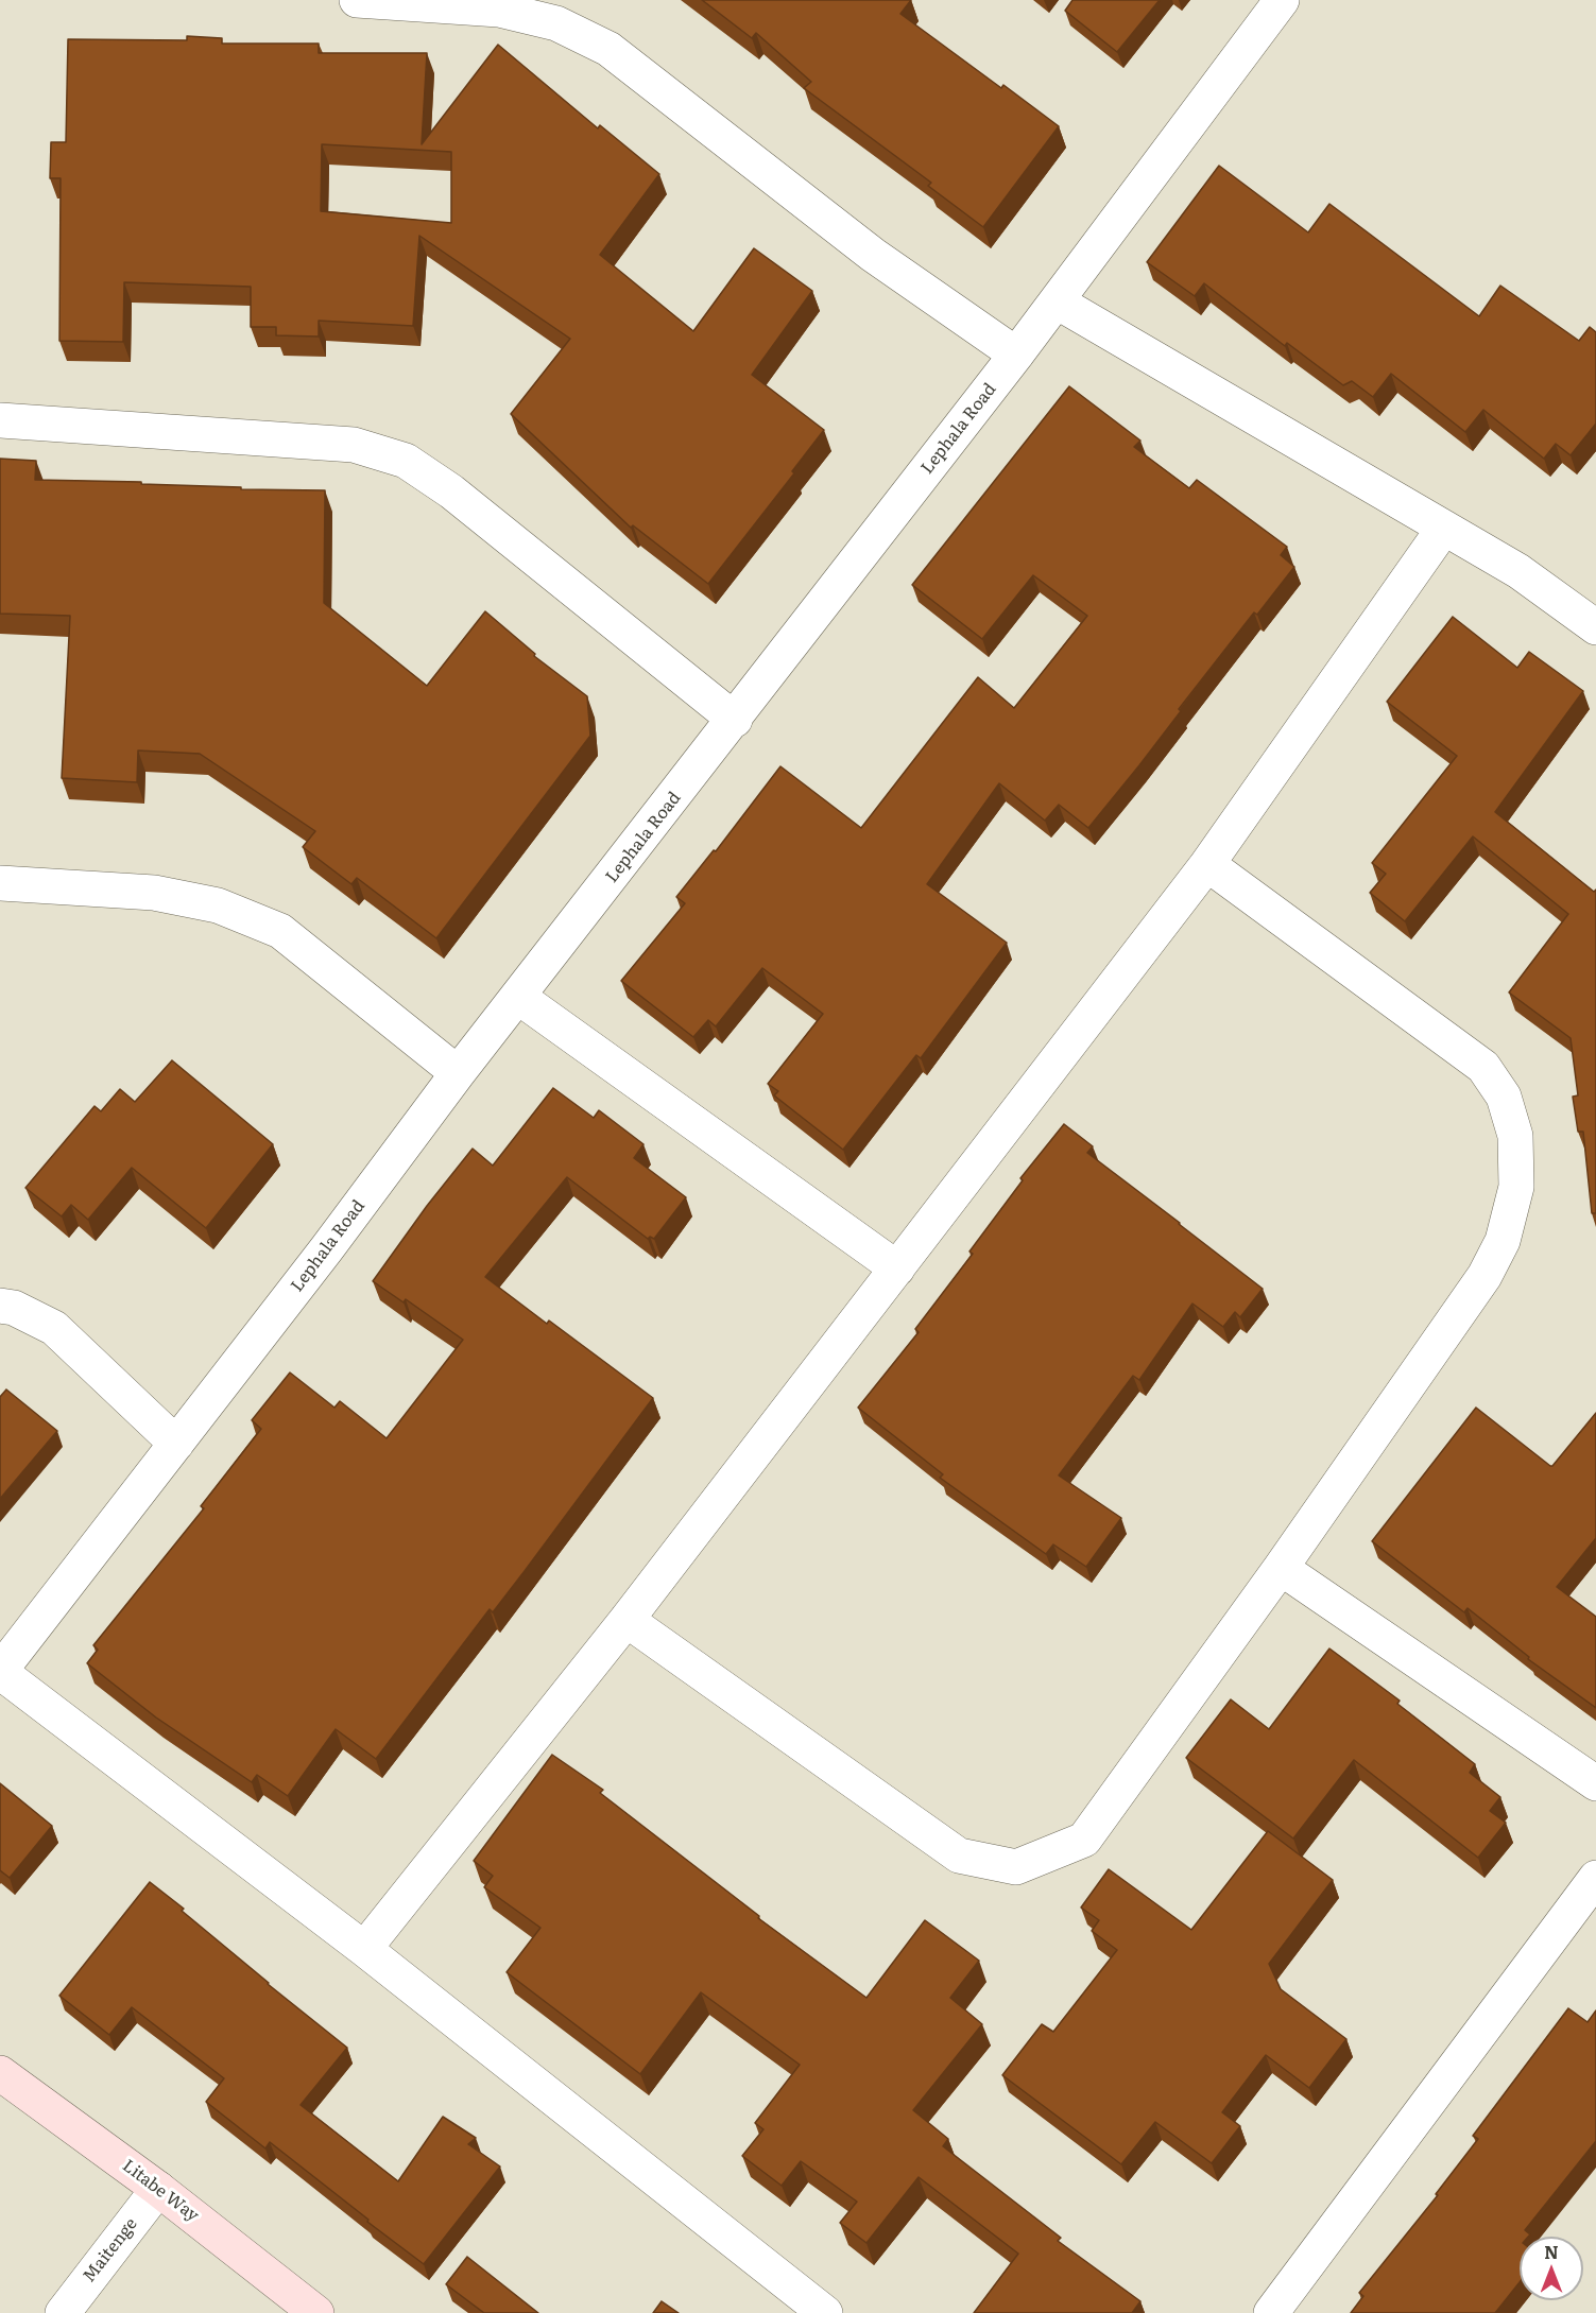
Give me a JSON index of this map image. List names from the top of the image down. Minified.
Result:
{"streets":{"street":["Lephala Road","Litabe Way","Maitenge"]},"crossings":[["Litabe Way","Maitenge"]],"north":"top"}
